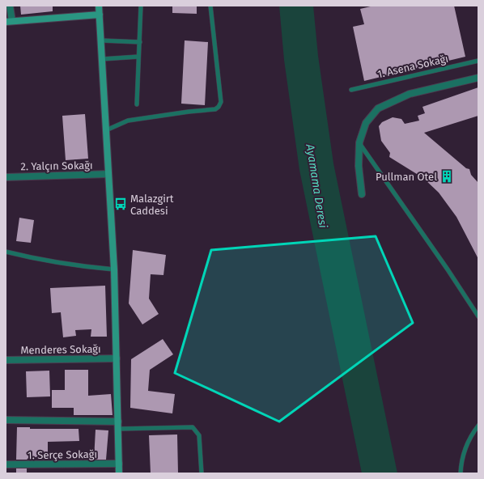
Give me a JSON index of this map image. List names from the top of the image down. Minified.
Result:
{"streets":{"street":["2. Yalçın Sokağı","Menderes Sokağı","1. Serçe Sokağı"],"lane":["1. Asena Sokağı"]},"water":["Ayamama Deresi"],"places":{"building":["Pullman Otel"],"bus stop":["Malazgirt Caddesi"]}}
